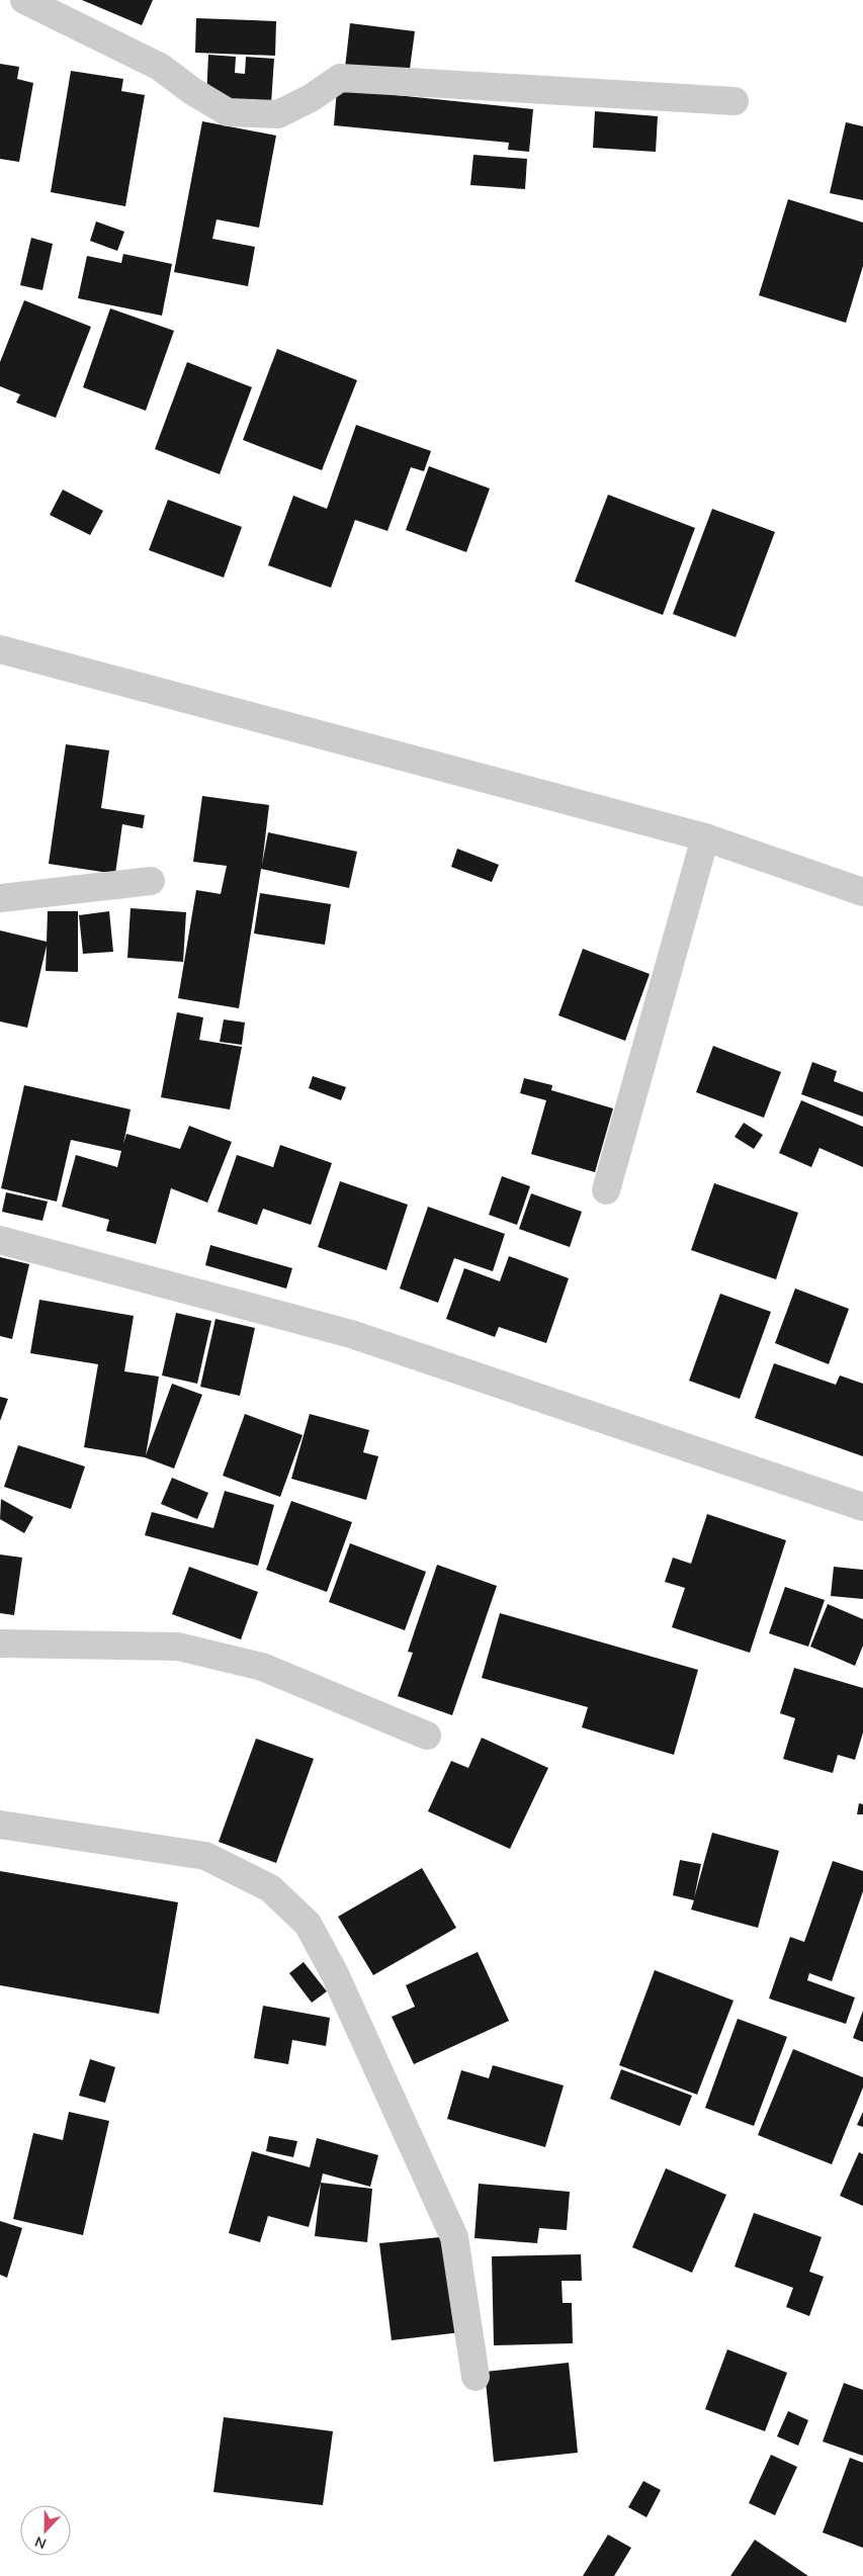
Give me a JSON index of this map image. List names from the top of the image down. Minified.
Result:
{"north":"bottom"}
